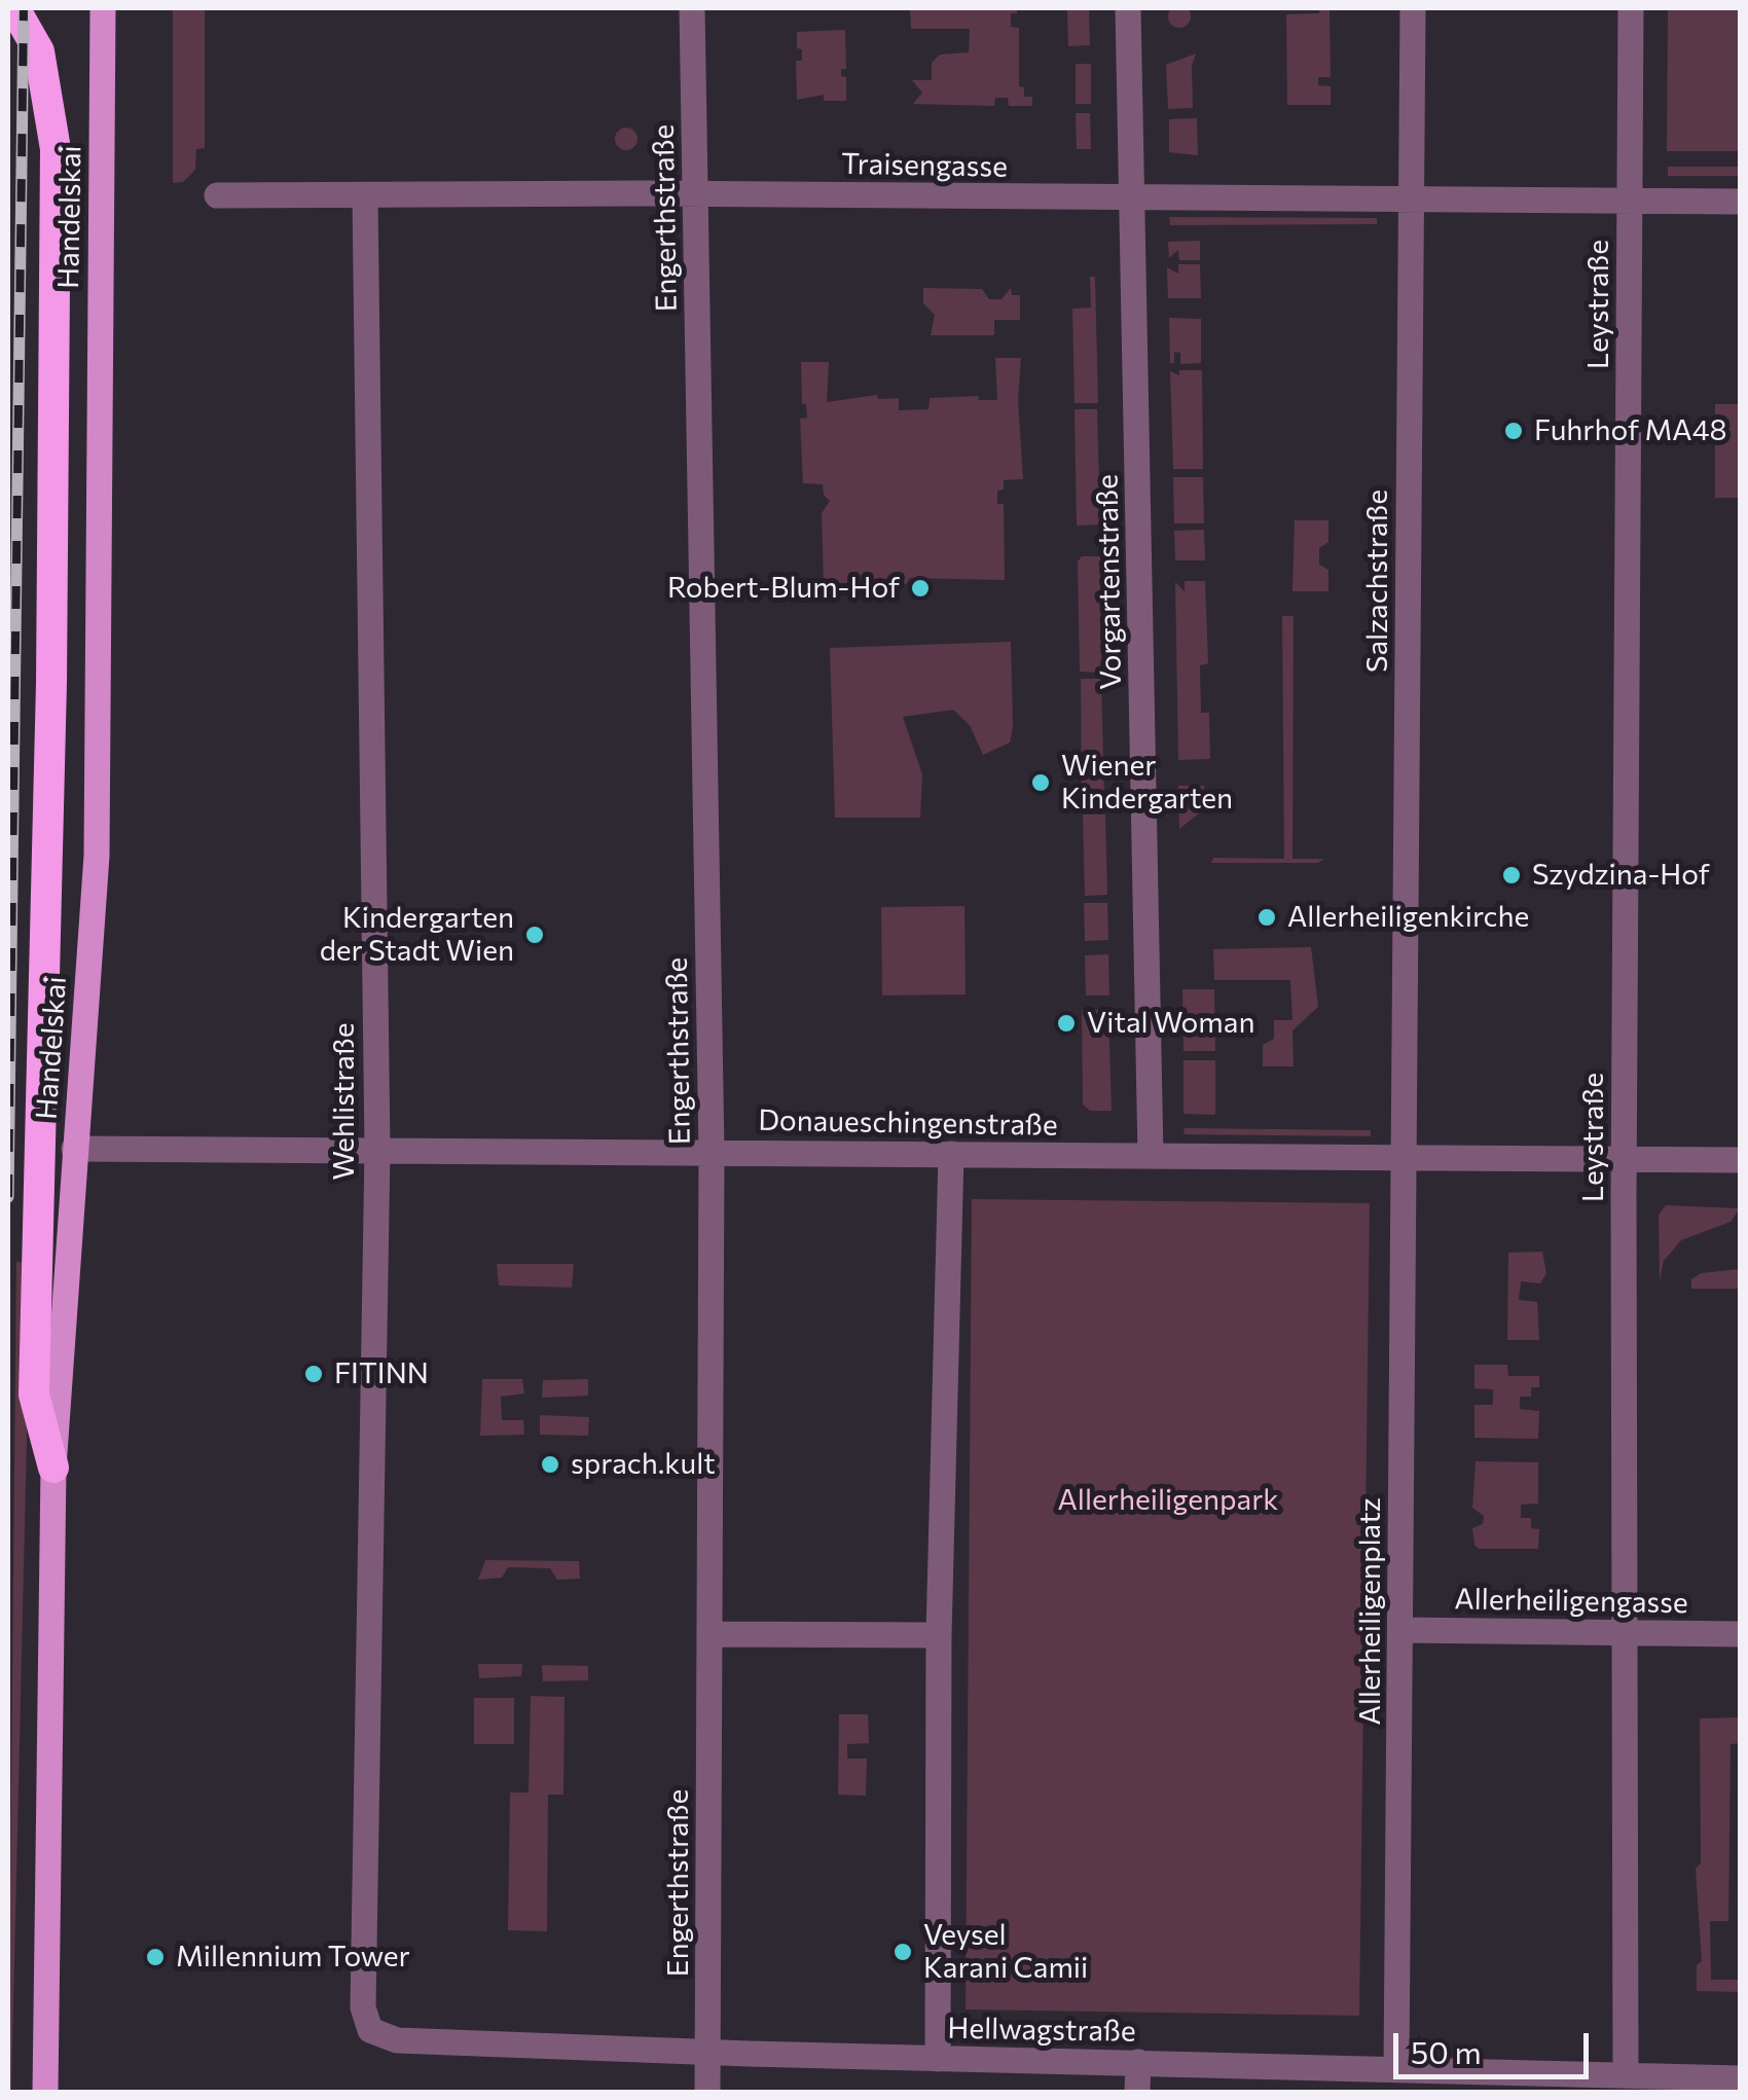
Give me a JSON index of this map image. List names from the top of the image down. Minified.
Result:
{"streets":{"main road":["Handelskai"],"street":["Traisengasse","Engerthstraße","Leystraße","Salzachstraße","Vorgartenstraße","Wehlistraße","Donaueschingenstraße","Allerheiligengasse","Allerheiligenplatz","Hellwagstraße"]},"crossings":[["Traisengasse","Engerthstraße"],["Traisengasse","Leystraße"],["Traisengasse","Salzachstraße"],["Traisengasse","Vorgartenstraße"],["Traisengasse","Wehlistraße"],["Handelskai","Donaueschingenstraße"],["Engerthstraße","Donaueschingenstraße"],["Engerthstraße","Hellwagstraße"],["Leystraße","Donaueschingenstraße"],["Leystraße","Allerheiligengasse"],["Leystraße","Hellwagstraße"],["Salzachstraße","Donaueschingenstraße"],["Salzachstraße","Allerheiligenplatz"],["Vorgartenstraße","Donaueschingenstraße"],["Wehlistraße","Donaueschingenstraße"],["Wehlistraße","Hellwagstraße"],["Donaueschingenstraße","Allerheiligenplatz"],["Allerheiligengasse","Allerheiligenplatz"],["Allerheiligenplatz","Hellwagstraße"]],"parks":["Allerheiligenpark"],"places":["Fuhrhof MA48","Robert-Blum-Hof","Wiener Kindergarten","Szydzina-Hof","Allerheiligenkirche","Kindergarten der Stadt Wien","Vital Woman","FITINN","sprach.kult","Veysel Karani Camii","Millennium Tower"],"scale_bar":"50 m"}
